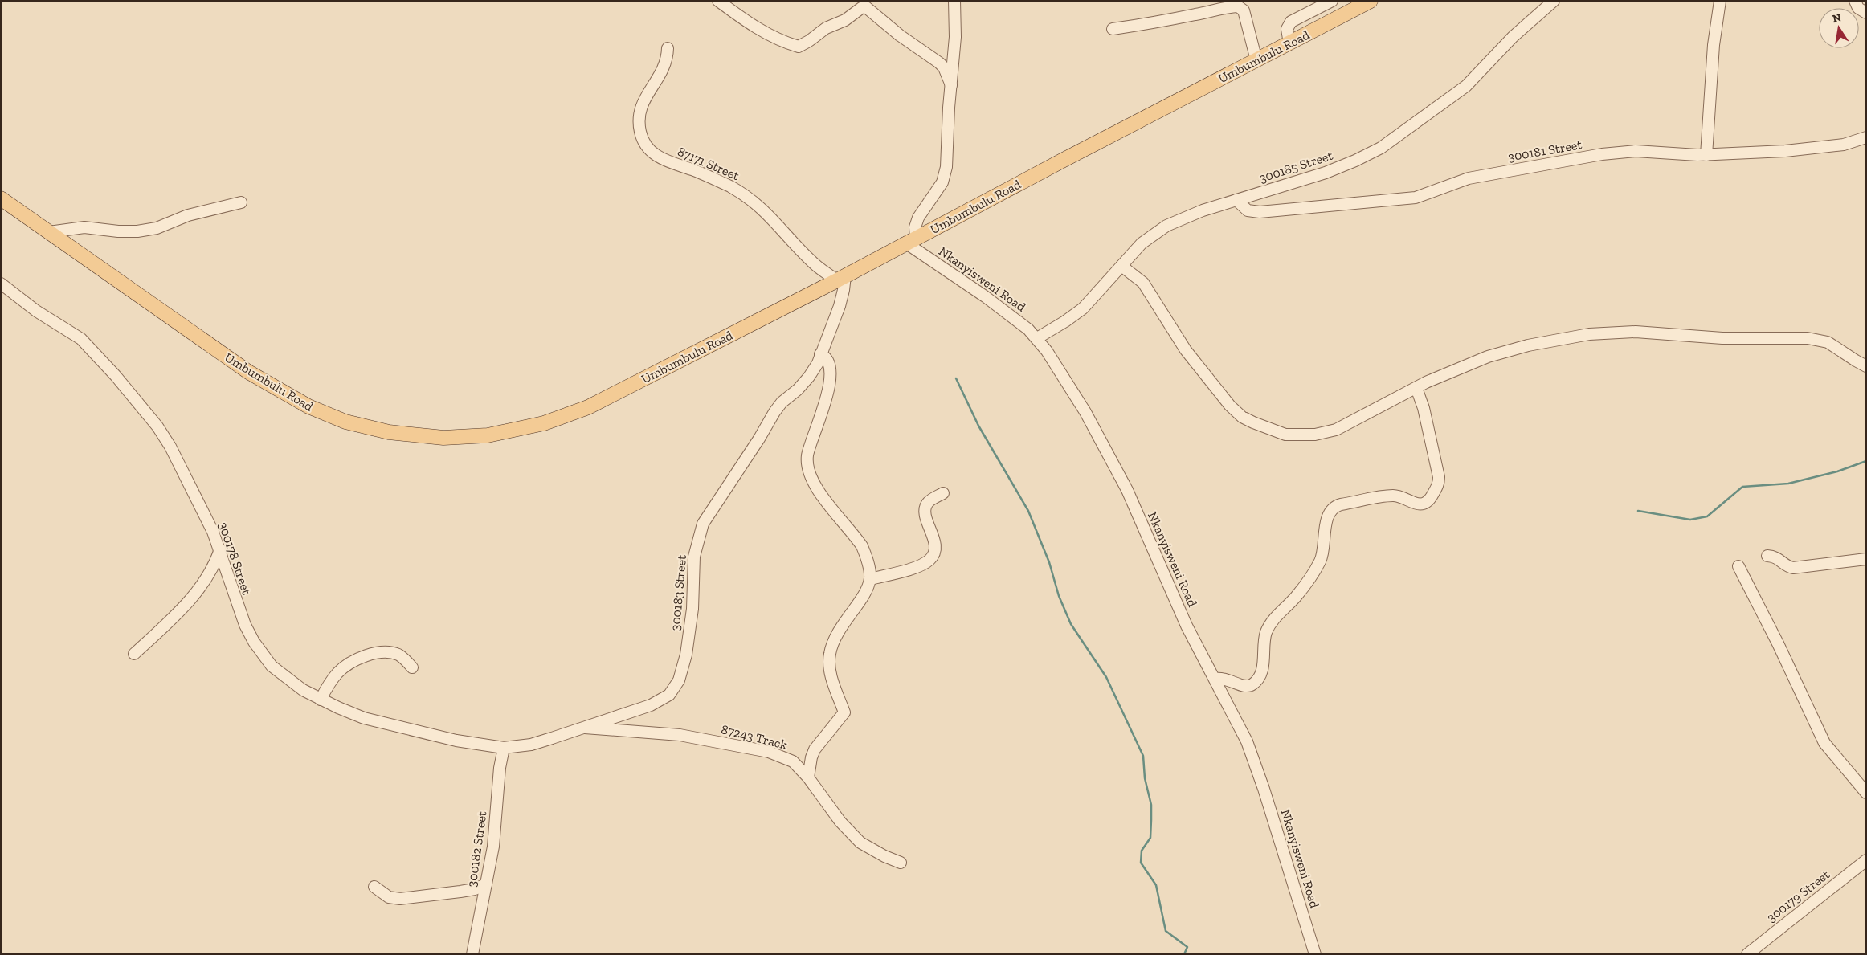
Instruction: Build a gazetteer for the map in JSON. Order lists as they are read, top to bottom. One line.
{"streets":{"main road":["Umbumbulu Road"],"street":["300181 Street","87171 Street","300185 Street","Nkanyisweni Road","300178 Street","300183 Street","87243 Track","300182 Street","300179 Street"]},"crossings":[["Umbumbulu Road","87171 Street"],["Umbumbulu Road","Nkanyisweni Road"],["300181 Street","300185 Street"],["300185 Street","Nkanyisweni Road"],["300178 Street","300183 Street"],["300178 Street","300182 Street"],["300183 Street","87243 Track"],["300183 Street","300182 Street"]],"north":"top"}
